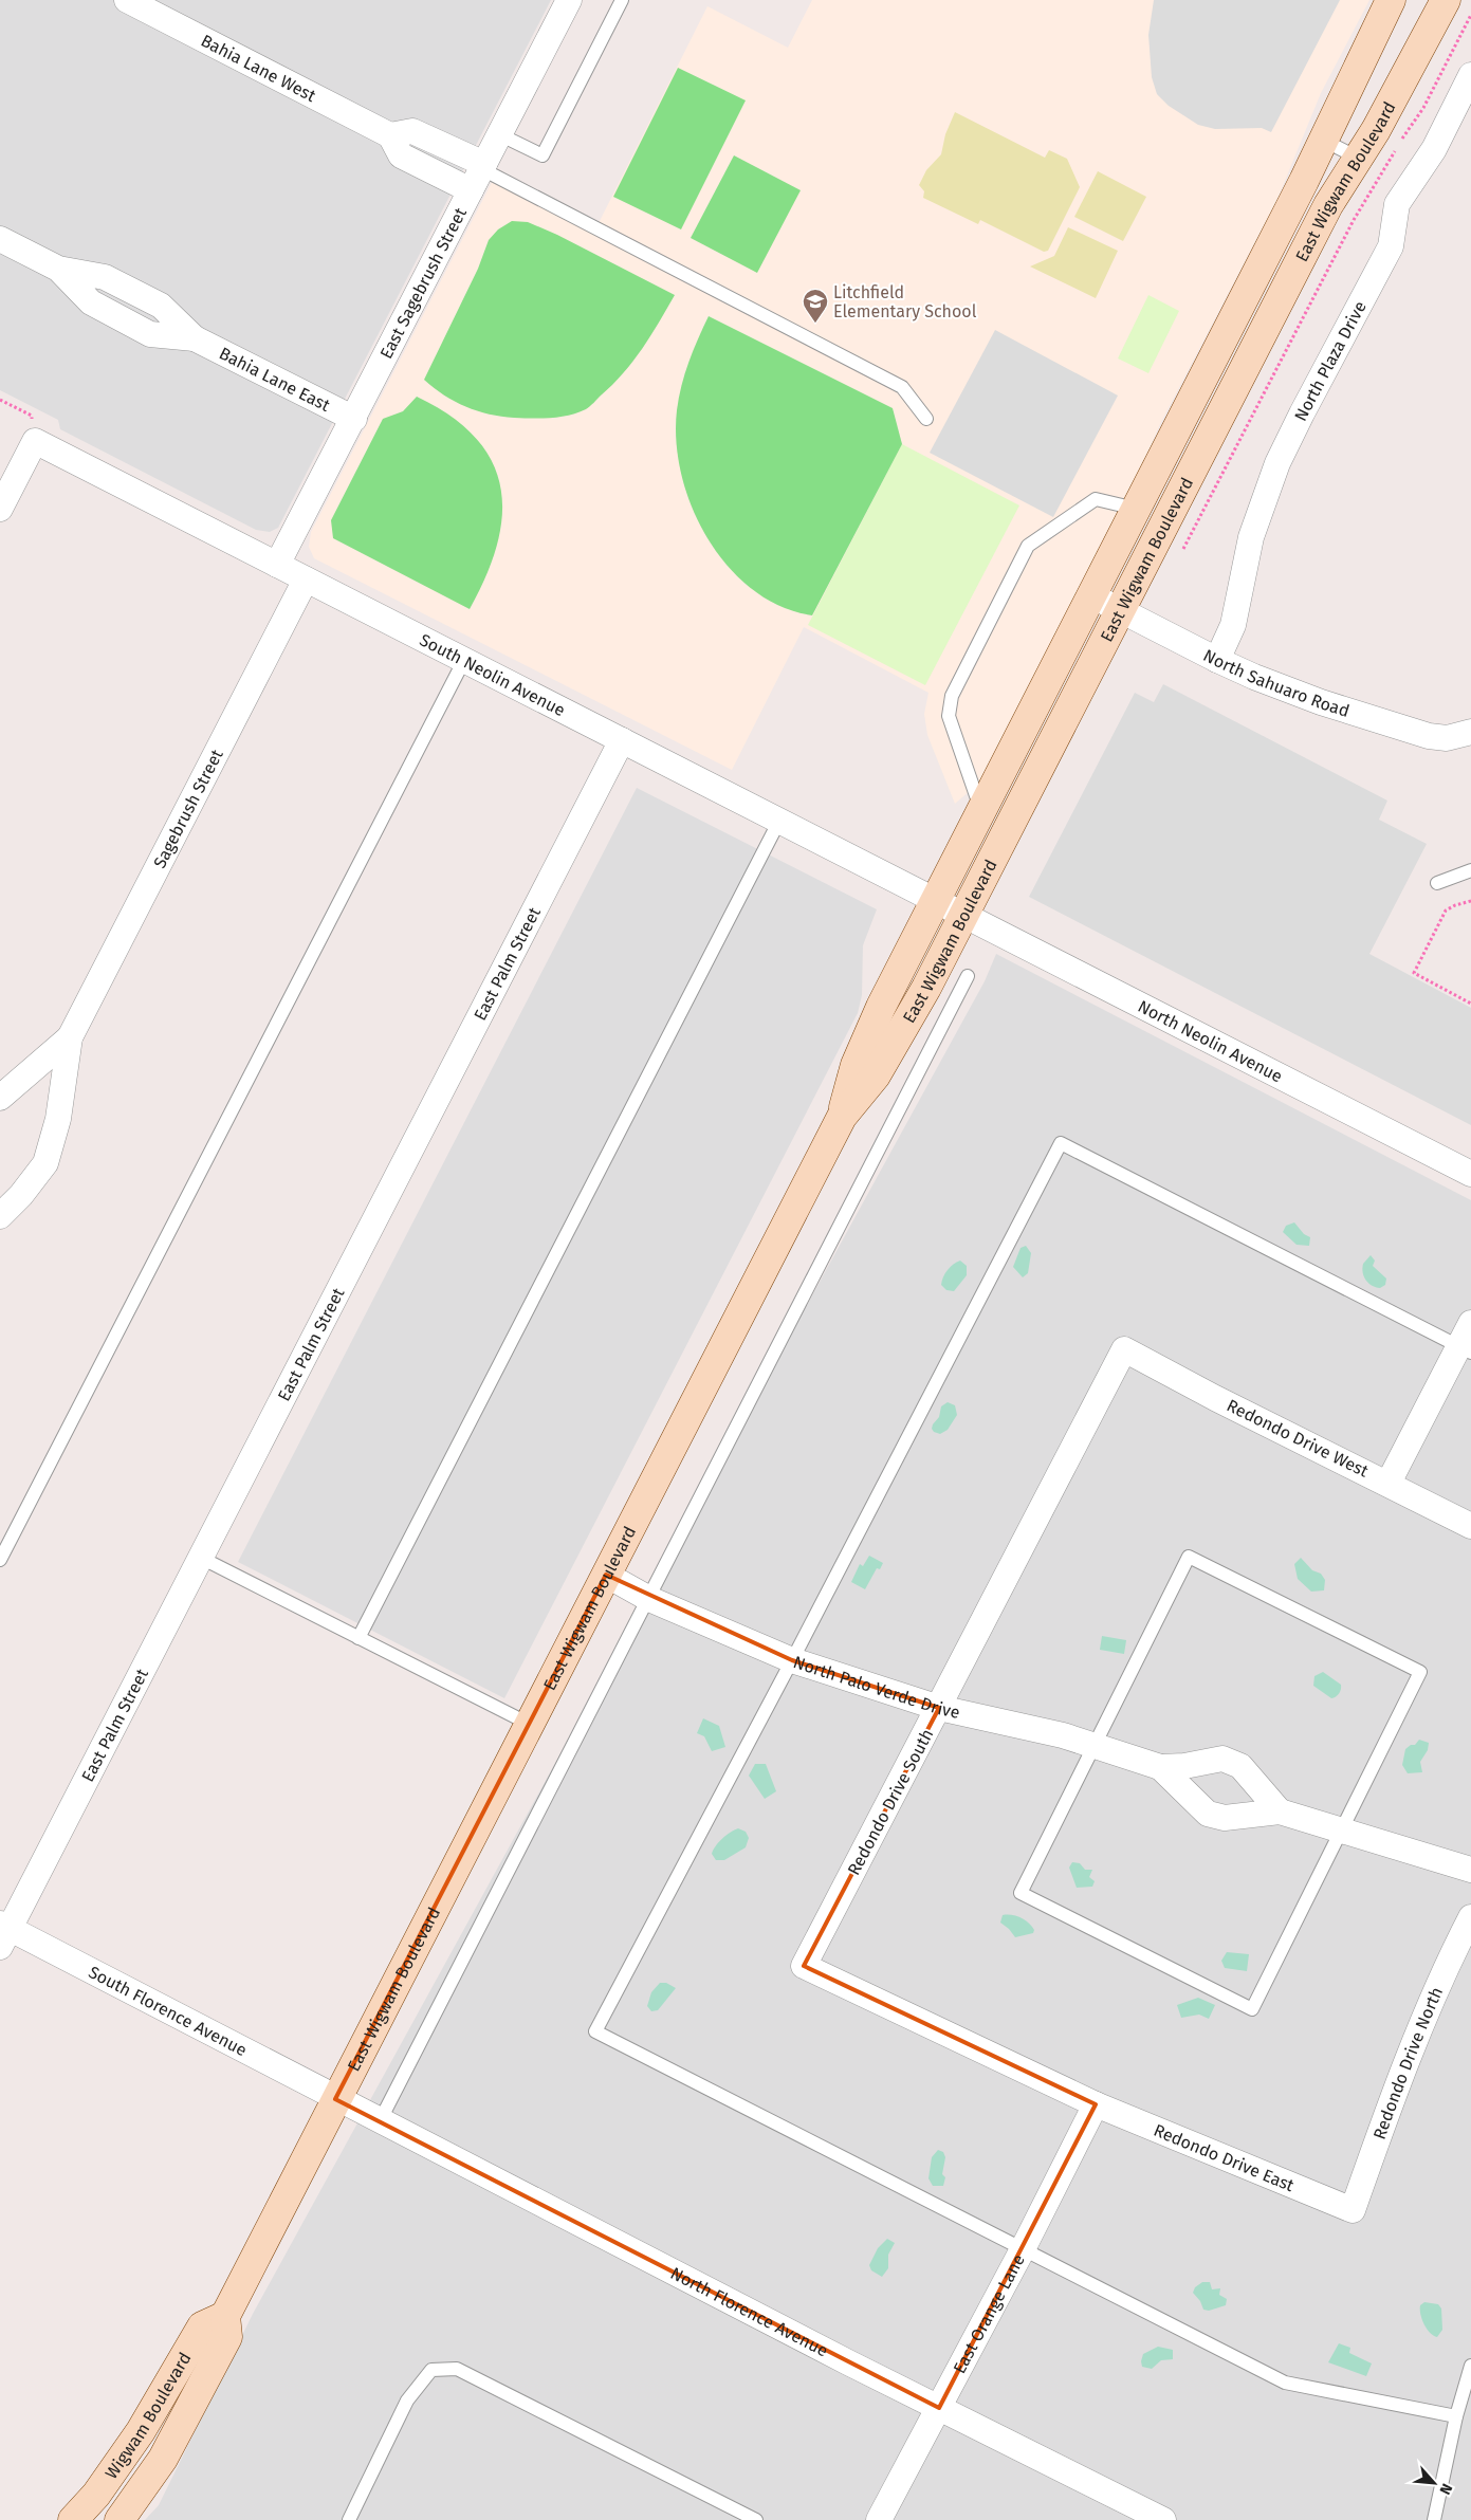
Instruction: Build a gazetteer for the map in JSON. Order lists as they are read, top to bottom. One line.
{"streets":{"street":["Bahia Lane West","East Wigwam Boulevard","East Sagebrush Street","North Plaza Drive","Bahia Lane East","South Neolin Avenue","North Sahuaro Road","Sagebrush Street","East Palm Street","North Neolin Avenue","Redondo Drive West","North Palo Verde Drive","Redondo Drive South","South Florence Avenue","Redondo Drive North","Redondo Drive East","North Florence Avenue","East Orange Lane","Wigwam Boulevard"]},"crossings":[["Bahia Lane West","East Sagebrush Street"],["East Wigwam Boulevard","South Neolin Avenue"],["East Wigwam Boulevard","North Sahuaro Road"],["East Wigwam Boulevard","North Neolin Avenue"],["East Wigwam Boulevard","North Palo Verde Drive"],["East Wigwam Boulevard","South Florence Avenue"],["East Wigwam Boulevard","North Florence Avenue"],["East Wigwam Boulevard","Wigwam Boulevard"],["East Sagebrush Street","Bahia Lane East"],["East Sagebrush Street","South Neolin Avenue"],["North Plaza Drive","North Sahuaro Road"],["South Neolin Avenue","Sagebrush Street"],["South Neolin Avenue","East Palm Street"],["South Neolin Avenue","North Neolin Avenue"],["East Palm Street","South Florence Avenue"],["Redondo Drive West","Redondo Drive South"],["North Palo Verde Drive","Redondo Drive South"],["Redondo Drive South","Redondo Drive East"],["Redondo Drive South","East Orange Lane"],["South Florence Avenue","North Florence Avenue"],["South Florence Avenue","Wigwam Boulevard"],["Redondo Drive North","Redondo Drive East"],["Redondo Drive East","East Orange Lane"],["North Florence Avenue","East Orange Lane"],["North Florence Avenue","Wigwam Boulevard"]],"places":{"school or university":["Litchfield Elementary School"]},"north":"bottom right"}
